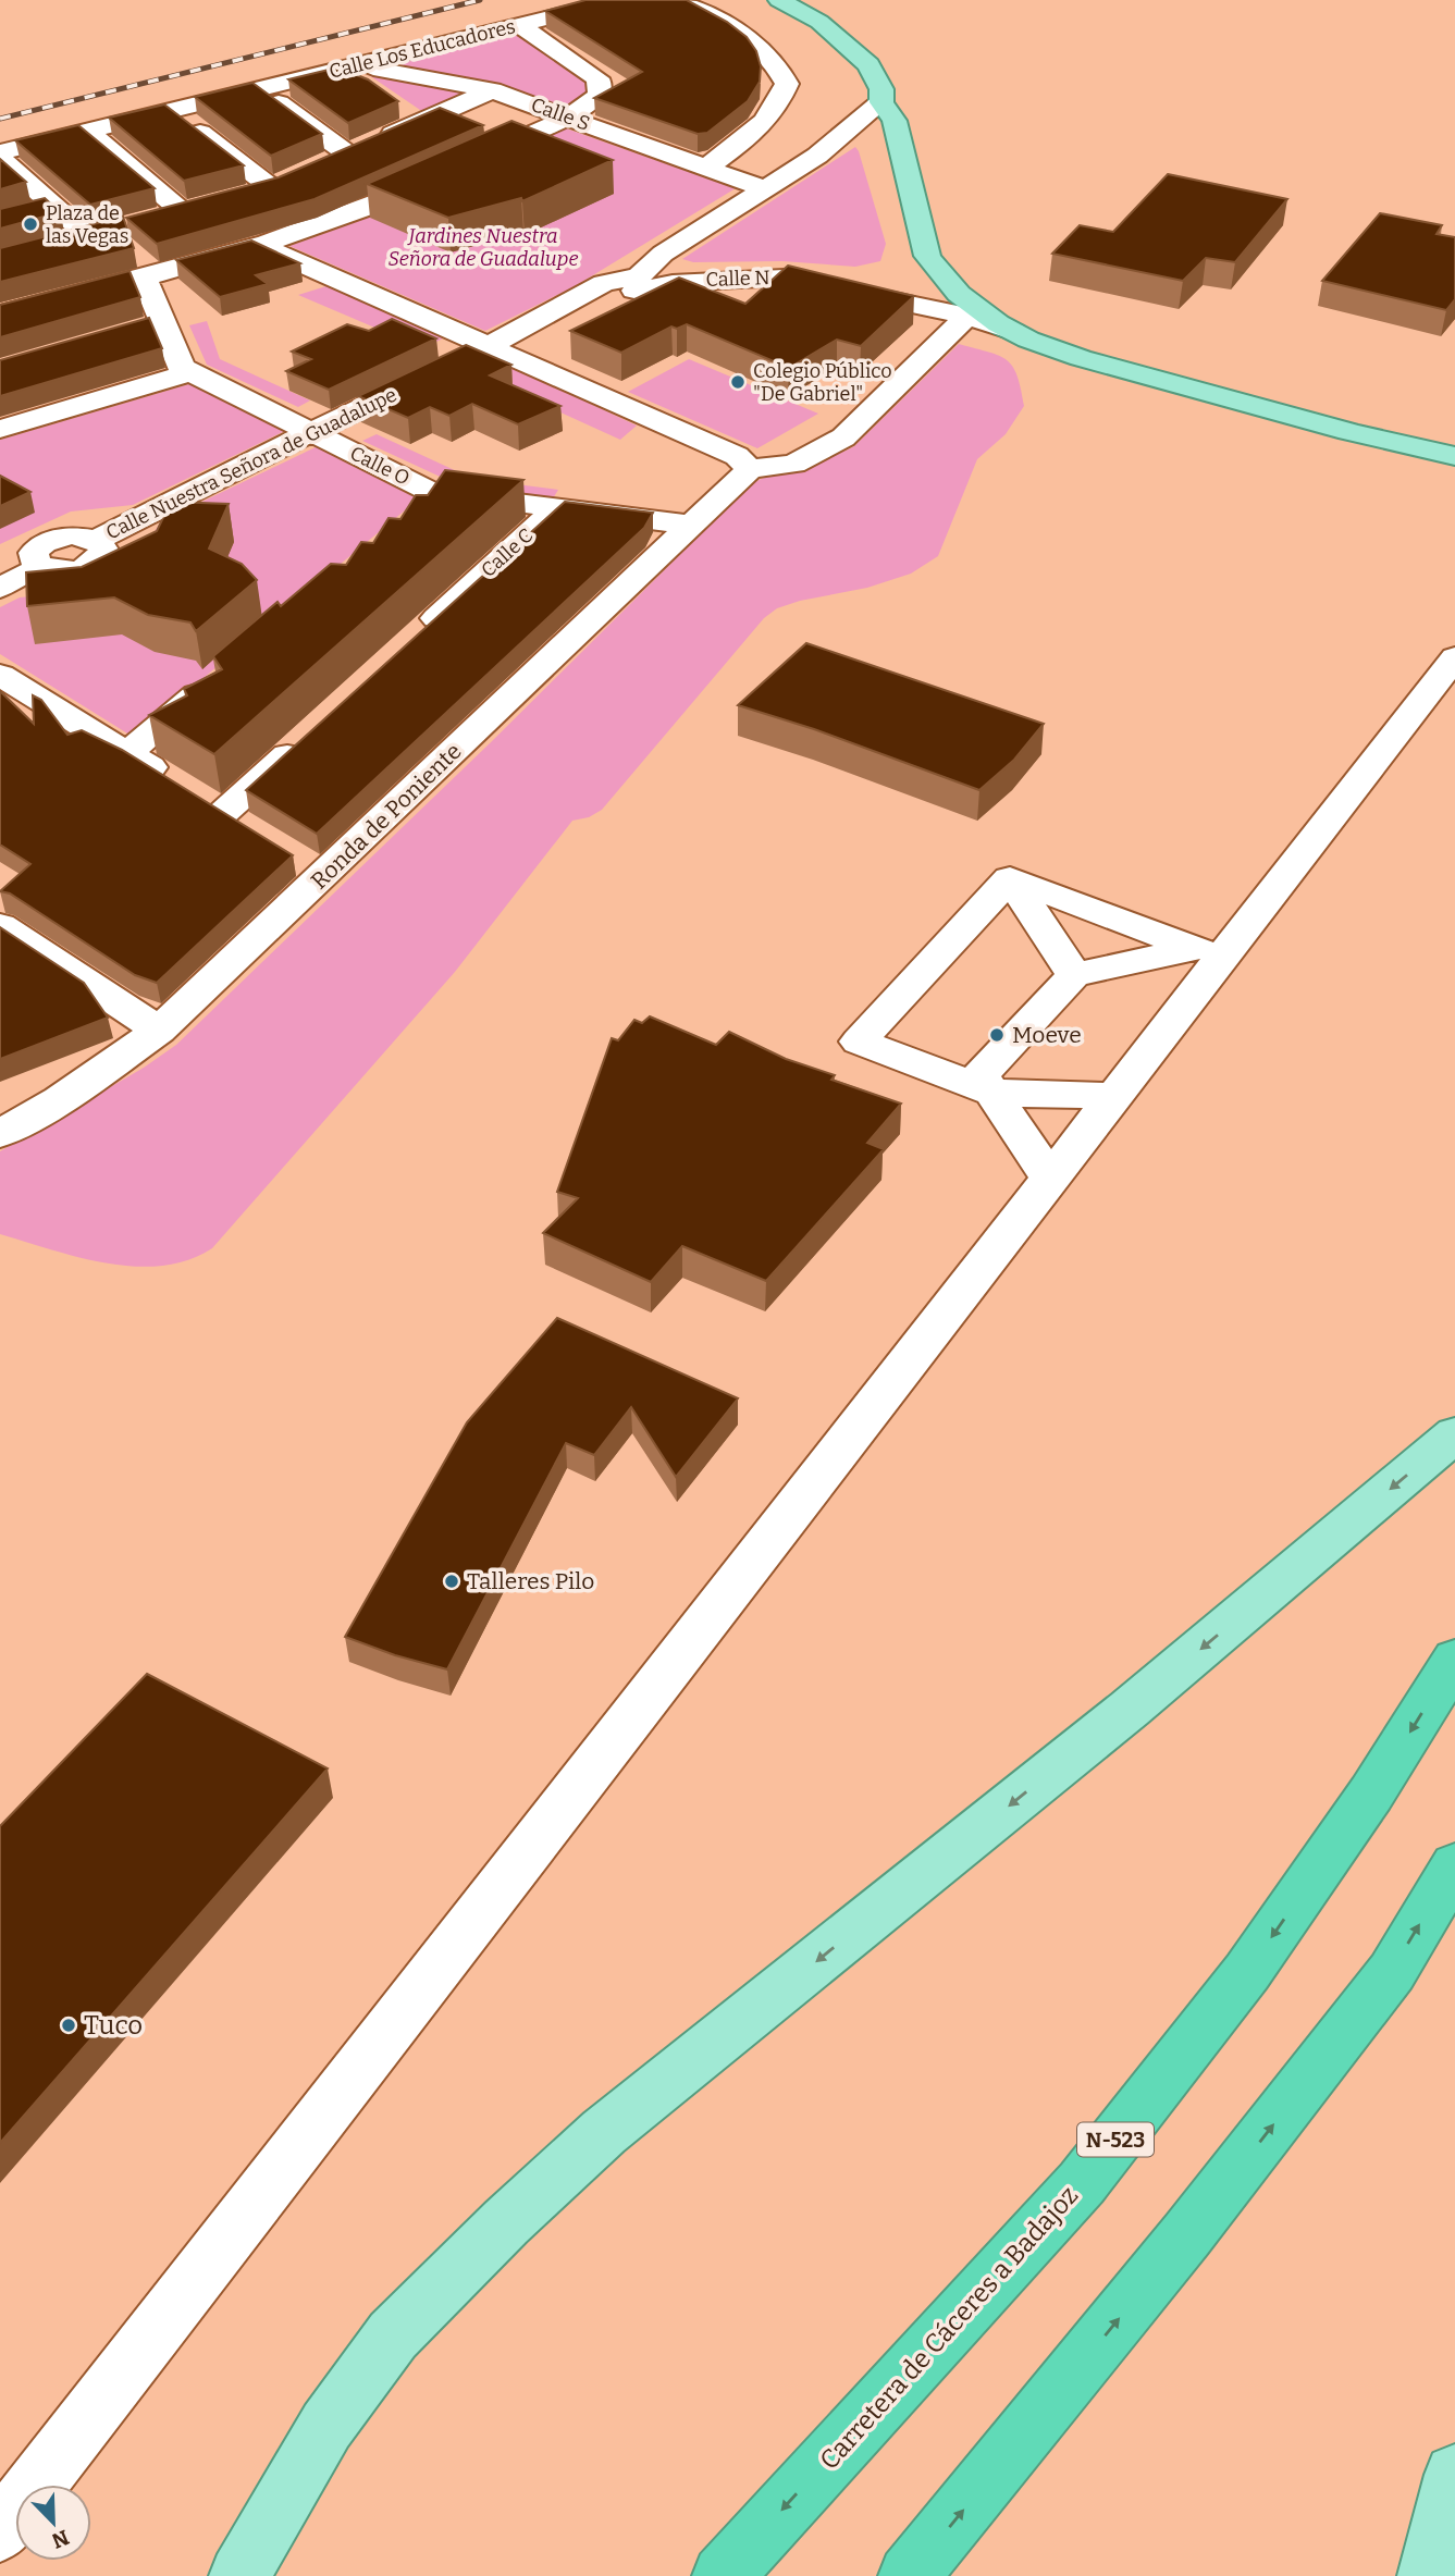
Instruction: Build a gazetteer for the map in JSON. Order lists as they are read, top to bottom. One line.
{"streets":{"highway":["N-523","Carretera de Cáceres a Badajoz"],"street":["Calle Los Educadores","Calle S","Calle N","Calle Nuestra Señora de Guadalupe","Calle O","Calle C","Ronda de Poniente"]},"crossings":[["Calle Los Educadores","Calle S"],["Calle S","Calle Nuestra Señora de Guadalupe"],["Calle N","Calle Nuestra Señora de Guadalupe"],["Calle Nuestra Señora de Guadalupe","Calle O"],["Calle O","Calle C"],["Calle O","Ronda de Poniente"]],"parks":["Jardines Nuestra Señora de Guadalupe"],"places":["Plaza de las Vegas","Colegio Público \"De Gabriel\"","Moeve","Talleres Pilo","Tuco"],"north":"bottom right"}
